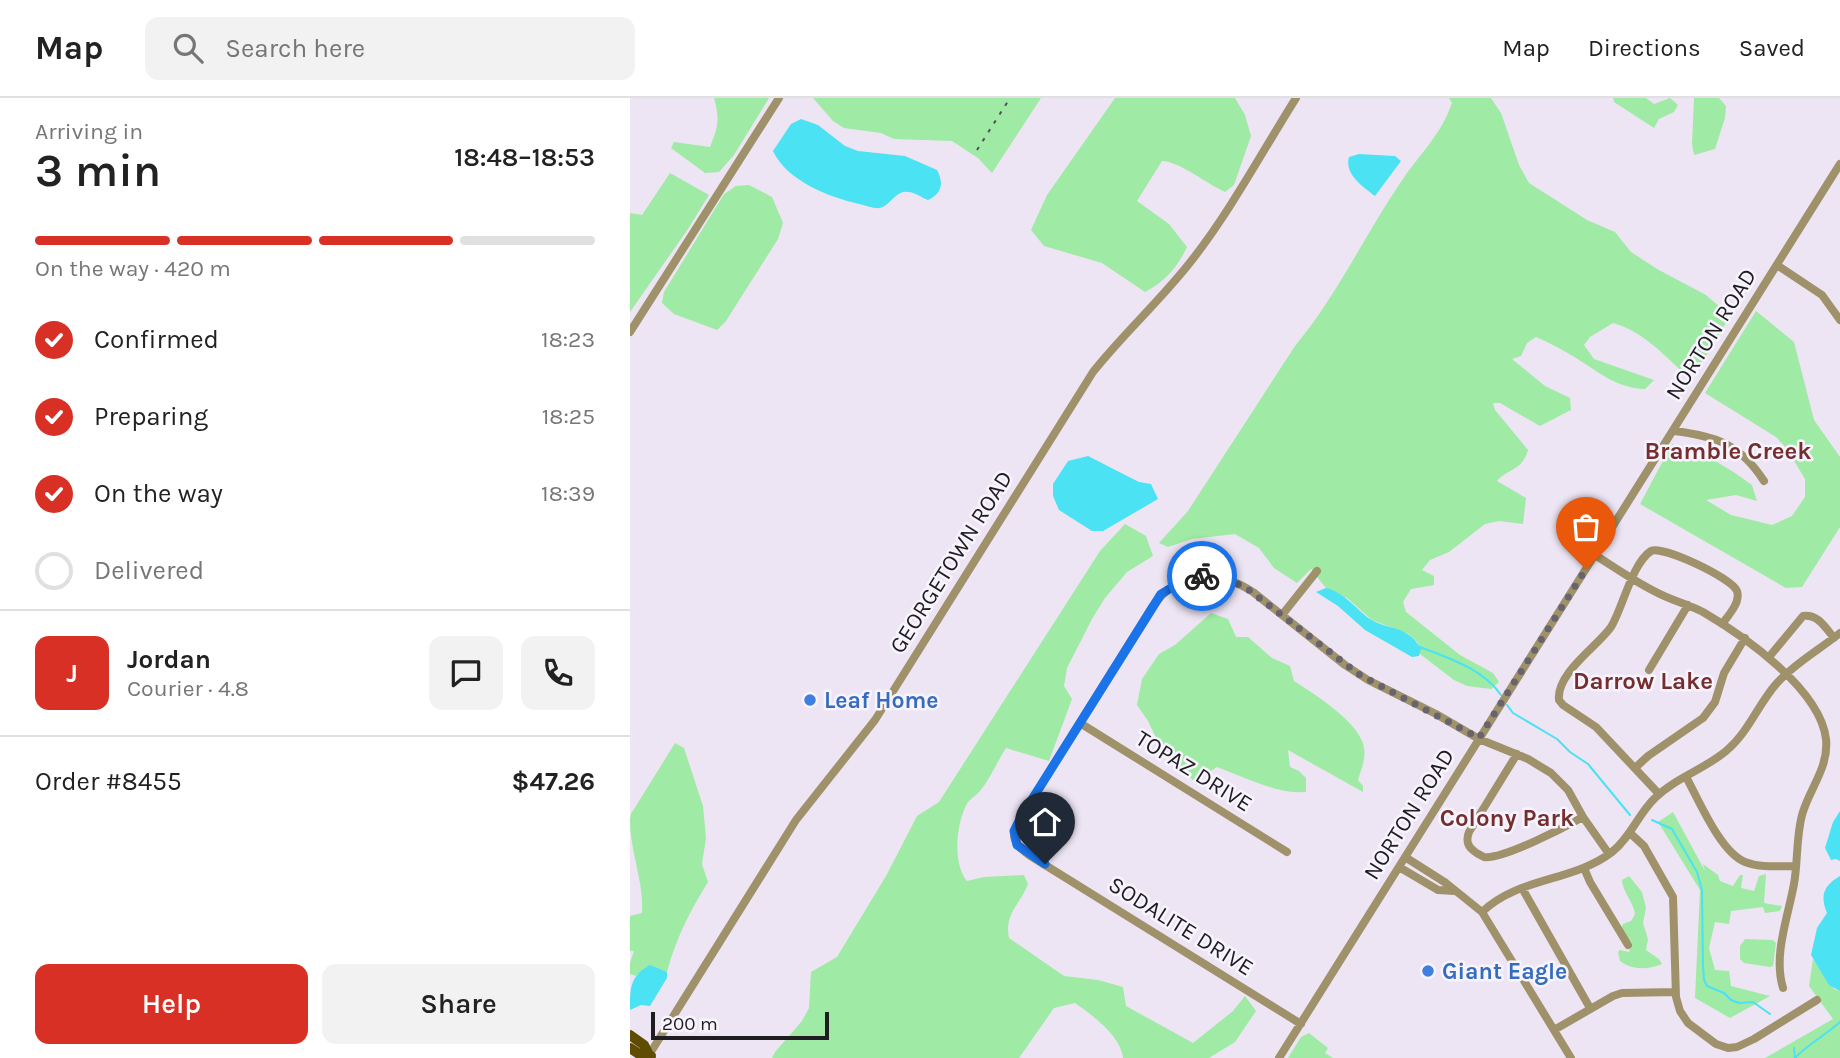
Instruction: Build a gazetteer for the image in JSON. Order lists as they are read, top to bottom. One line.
{"streets":{"street":["NORTON ROAD","GEORGETOWN ROAD","TOPAZ DRIVE","SODALITE DRIVE"]},"crossings":[["NORTON ROAD","SODALITE DRIVE"],["TOPAZ DRIVE","SODALITE DRIVE"]],"districts":["Bramble Creek","Darrow Lake","Colony Park"],"places":["Leaf Home","Giant Eagle"],"scale_bar":"200 m","page":{"header":"Map","search":"Search here","nav":["Map","Directions","Saved"],"heading":["3 min","Arriving in","18:48–18:53"],"panel":["Jordan","Courier · 4.8","Order #8455","$47.26"],"bar":"On the way · 420 m","list":[["Confirmed","18:23"],["Preparing","18:25"],["On the way","18:39"],"Delivered"],"round":"J","buttons":["Help","Share"],"scale":"200 m"}}
